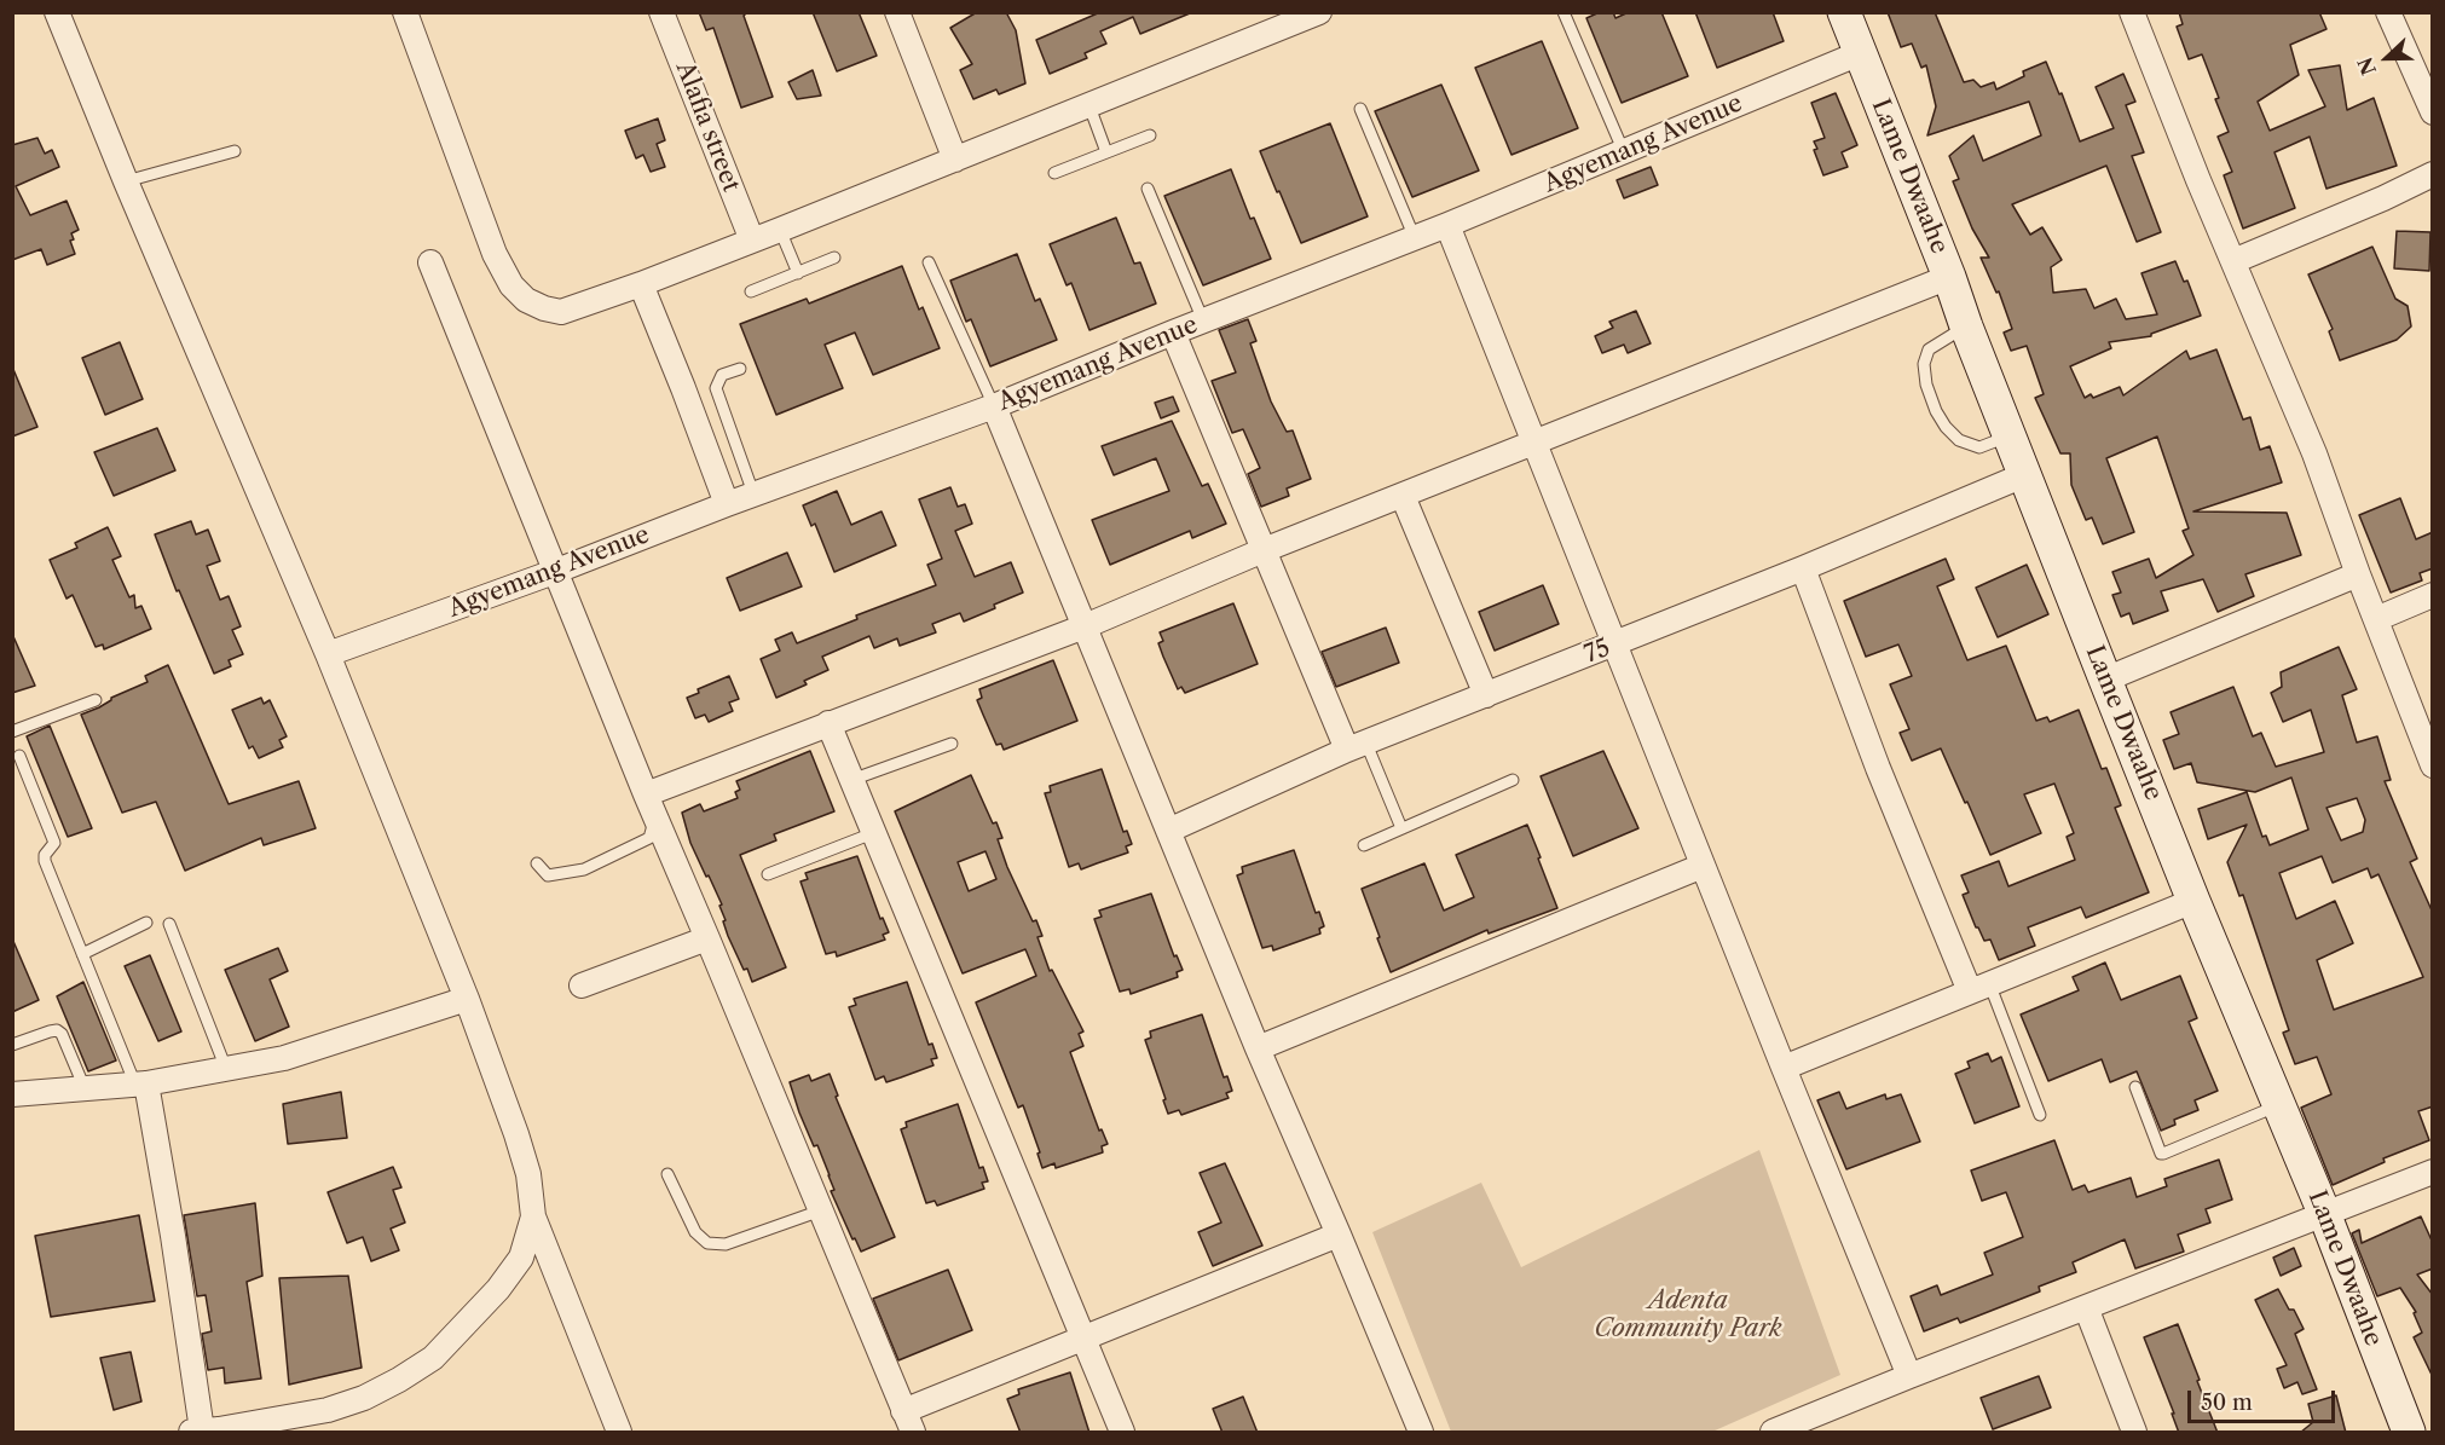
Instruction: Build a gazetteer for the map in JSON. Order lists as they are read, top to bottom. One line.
{"streets":{"street":["Alafia street","Agyemang Avenue","Lame Dwaahe","75"]},"crossings":[["Agyemang Avenue","Lame Dwaahe"],["Lame Dwaahe","75"]],"parks":["Adenta Community Park"],"scale_bar":"50 m","north":"left"}
